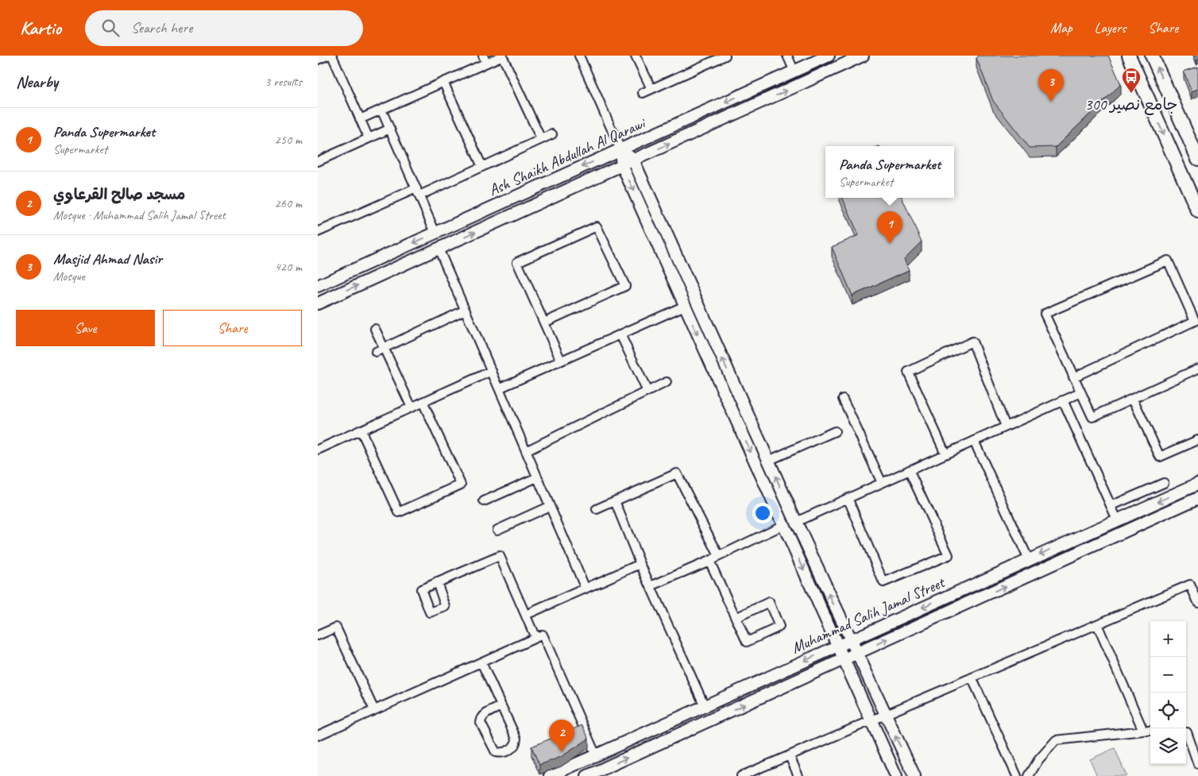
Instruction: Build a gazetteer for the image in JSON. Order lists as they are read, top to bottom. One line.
{"streets":{"street":["Ash Shaikh Abdullah Al Qarawi","Muhammad Salih Jamal Street"]},"places":{"bus stop":["جامع نصير 300"]},"page":{"header":"Kartio","search":"Search here","nav":["Map","Layers","Share"],"heading":["Nearby","3 results"],"pins":["3","1","2"],"list":[{"mark":"1","name":"Panda Supermarket","note":"Supermarket","value":"250 m"},{"mark":"2","name":"مسجد صالح القرعاوي","note":"Mosque · Muhammad Salih Jamal Street","value":"260 m"},{"mark":"3","name":"Masjid Ahmad Nasir","note":"Mosque","value":"420 m"}],"popup":["Panda Supermarket","Supermarket"],"buttons":["Save","Share"],"map_buttons":["+","−"]}}
